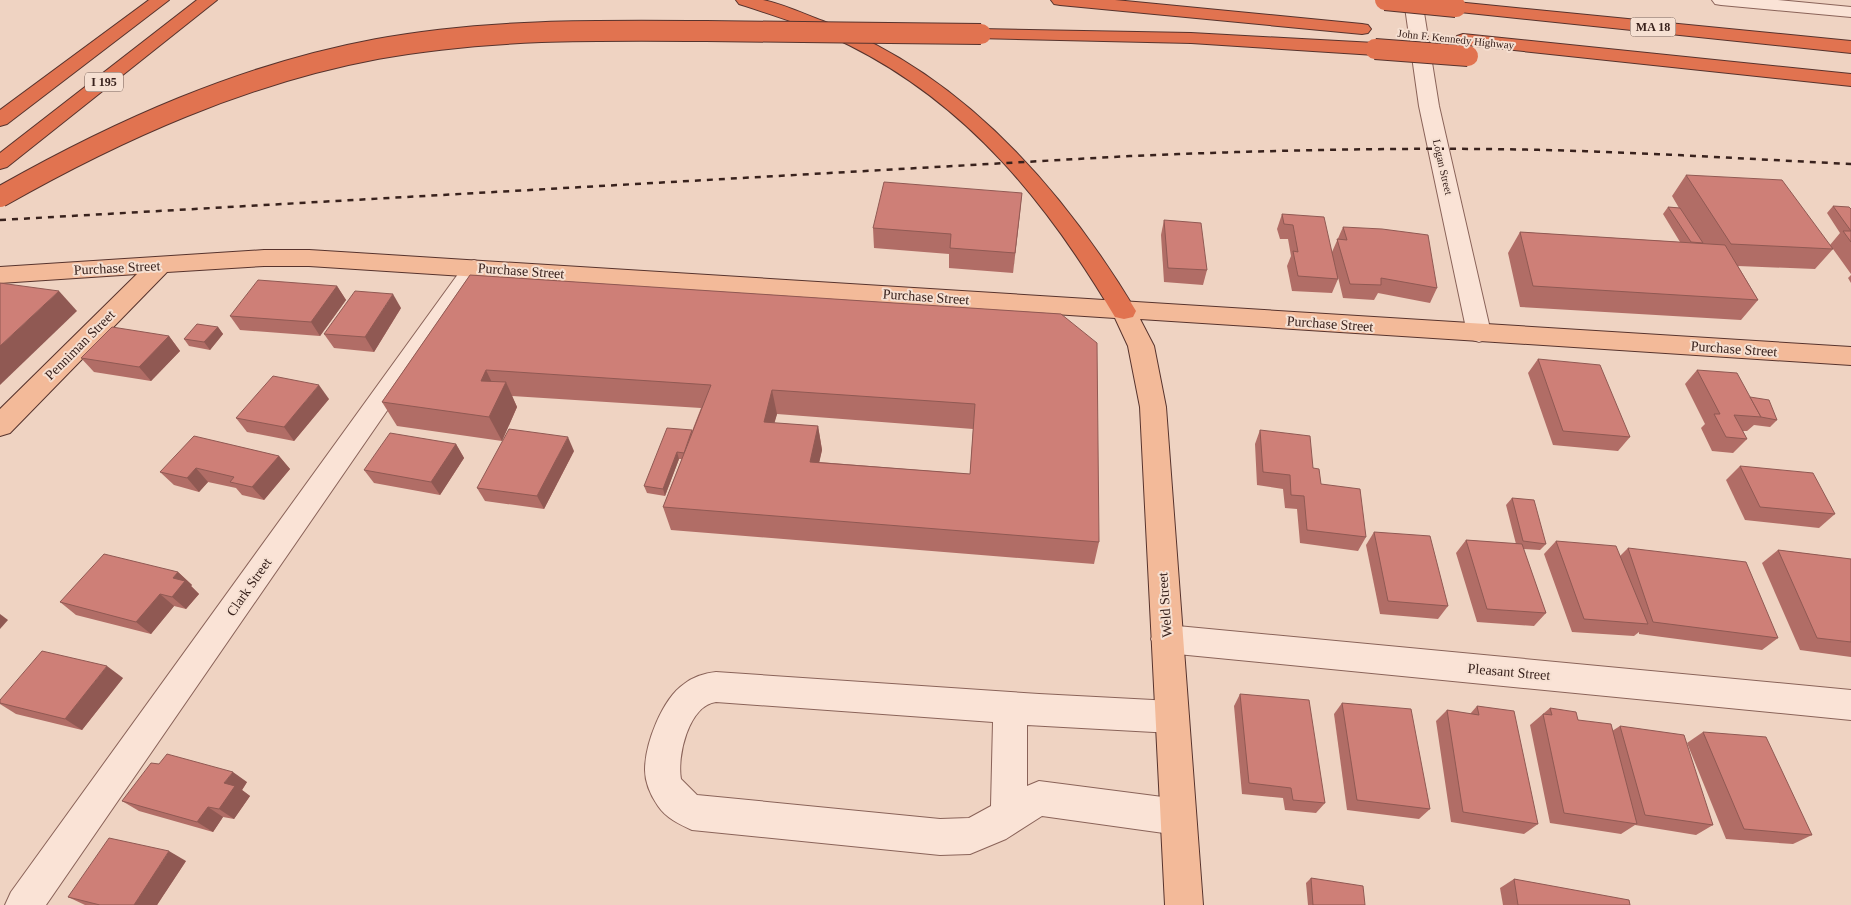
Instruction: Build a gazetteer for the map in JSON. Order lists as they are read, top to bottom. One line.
{"streets":{"highway":["MA 18","John F. Kennedy Highway","I 195"],"main road":["Purchase Street","Penniman Street","Weld Street"],"street":["Logan Street","Clark Street","Pleasant Street"]},"crossings":[["Logan Street","Purchase Street"],["Purchase Street","Penniman Street"],["Purchase Street","Clark Street"],["Purchase Street","Weld Street"],["Weld Street","Pleasant Street"]]}
